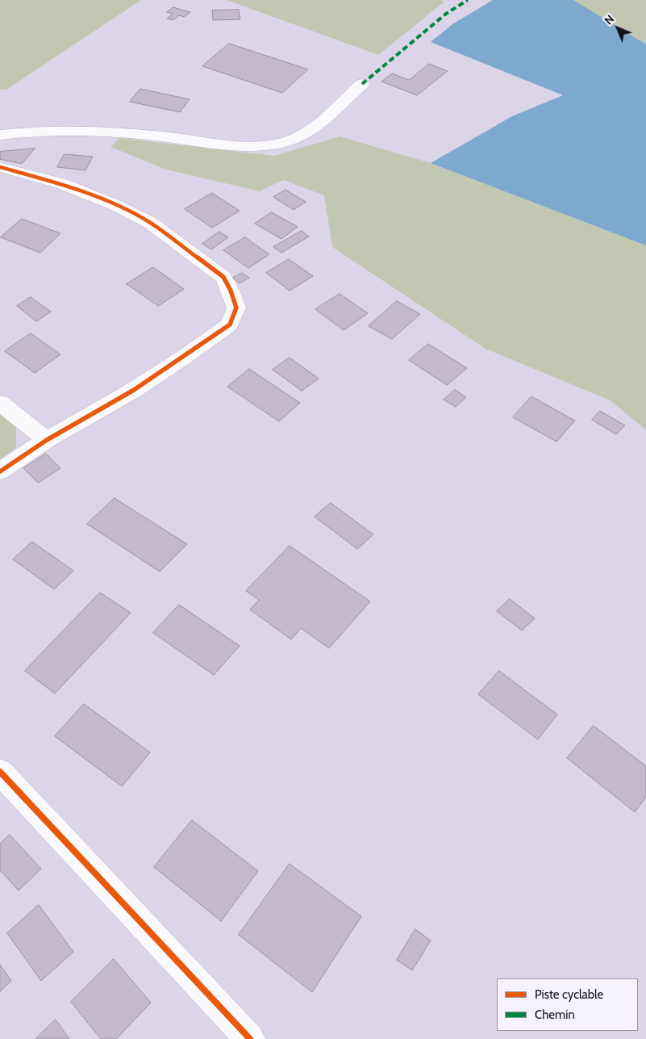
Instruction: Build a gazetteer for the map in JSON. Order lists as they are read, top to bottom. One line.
{"legend":["Piste cyclable","Chemin"],"north":"top left"}
